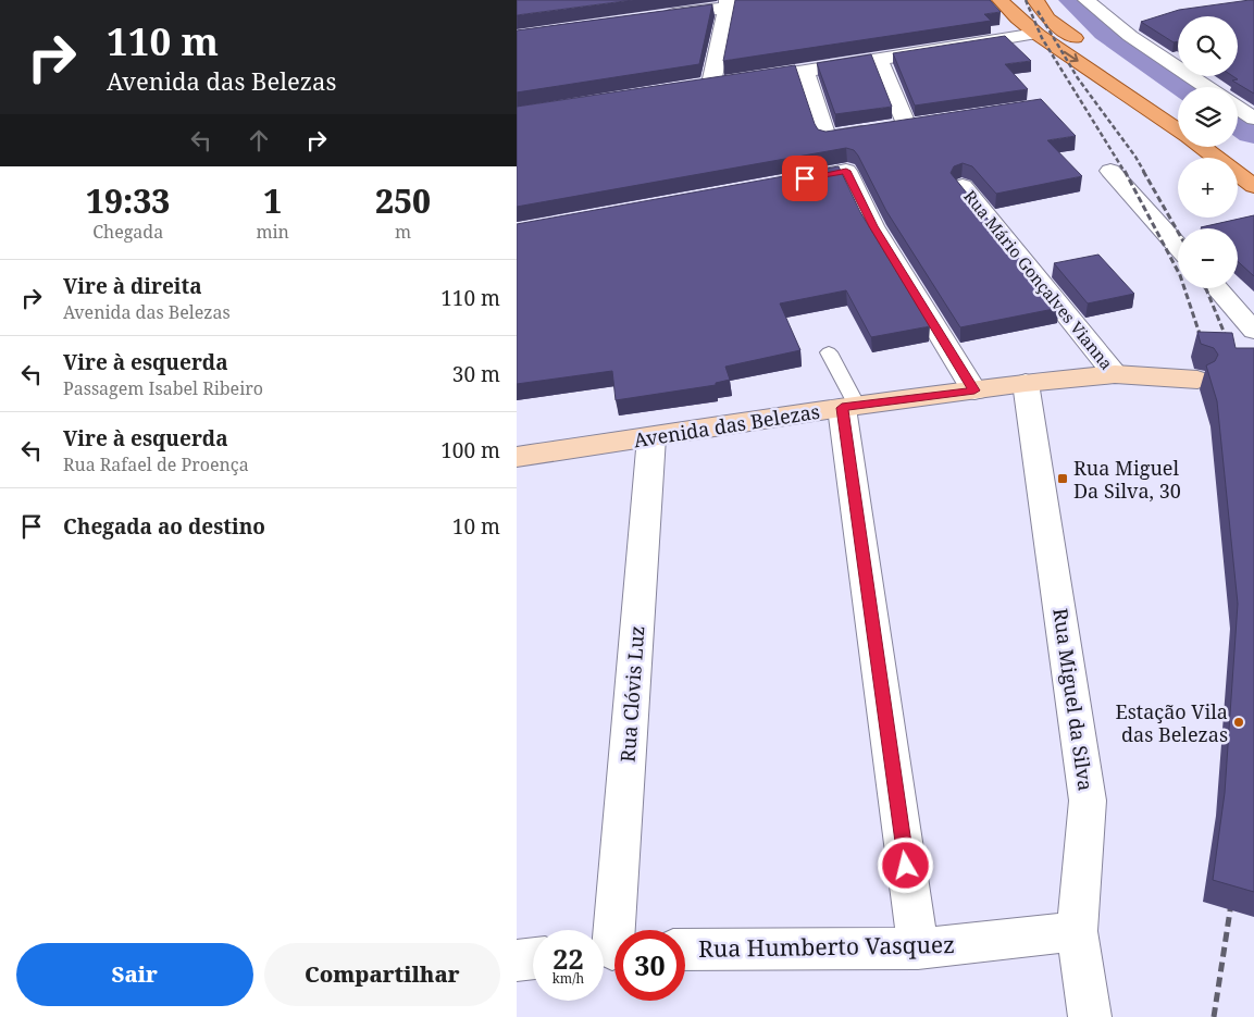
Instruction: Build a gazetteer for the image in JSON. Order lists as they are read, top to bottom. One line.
{"streets":{"street":["Rua Mário Gonçalves Vianna","Avenida das Belezas","Rua Clóvis Luz","Rua Miguel da Silva","Rua Humberto Vasquez"]},"crossings":[["Rua Mário Gonçalves Vianna","Avenida das Belezas"],["Avenida das Belezas","Rua Clóvis Luz"],["Avenida das Belezas","Rua Miguel da Silva"],["Rua Miguel da Silva","Rua Humberto Vasquez"]],"places":{"transit":["Rua Miguel Da Silva, 30"],"other":["Estação Vila das Belezas"]},"page":{"turn":["110 m","Avenida das Belezas"],"map_buttons":["+","−"],"eta":["19:33","Chegada","1","min","250","m"],"list":[{"name":"Vire à direita","note":"Avenida das Belezas","value":"110 m"},{"name":"Vire à esquerda","note":"Passagem Isabel Ribeiro","value":"30 m"},{"name":"Vire à esquerda","note":"Rua Rafael de Proença","value":"100 m"},{"name":"Chegada ao destino","value":"10 m"}],"speed":"22 km/h","limit":"30","buttons":["Sair","Compartilhar"]}}
